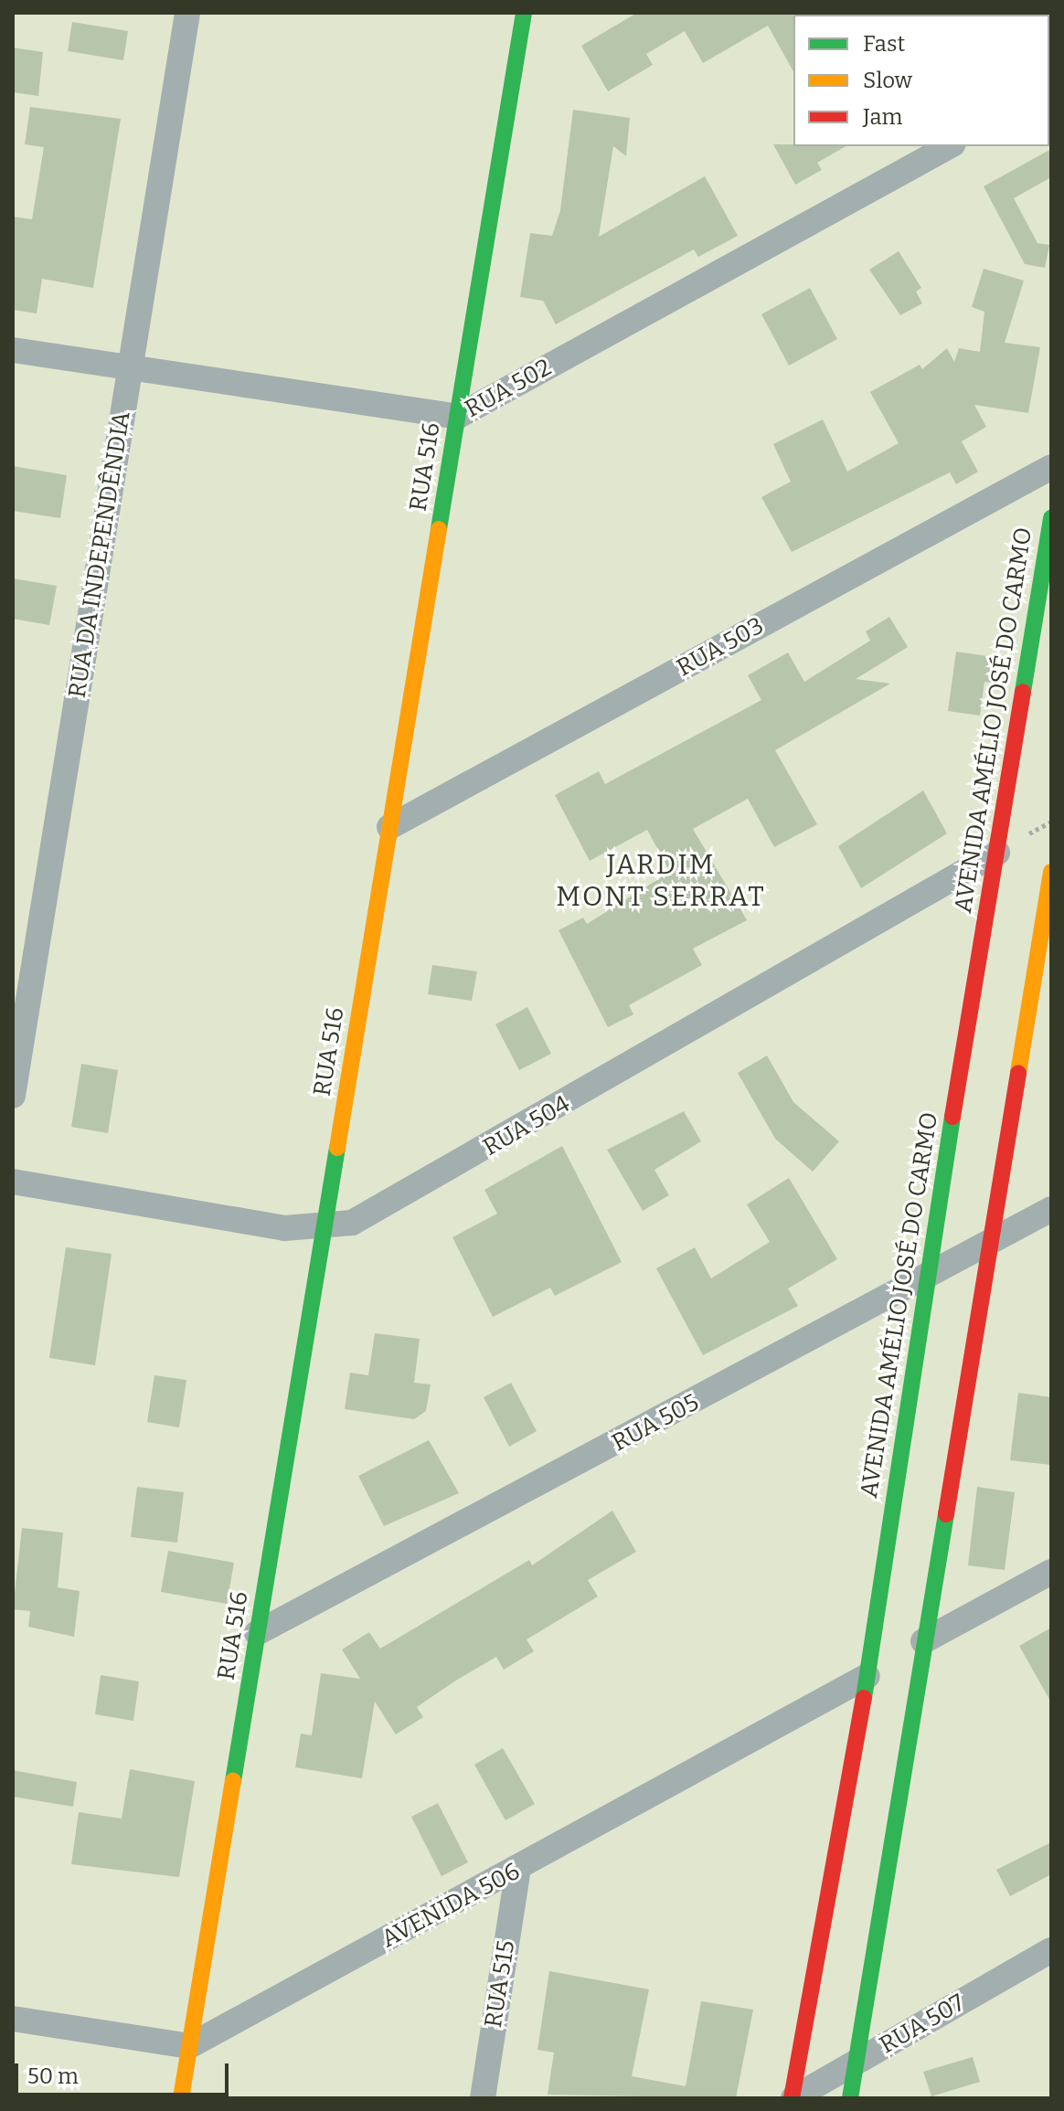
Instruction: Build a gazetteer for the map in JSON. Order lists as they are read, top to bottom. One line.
{"streets":{"street":["RUA 502","RUA 516","RUA DA INDEPENDÊNDIA","RUA 503","AVENIDA AMÉLIO JOSÉ DO CARMO","RUA 504","RUA 505","AVENIDA 506","RUA 515","RUA 507"]},"crossings":[["RUA 502","RUA 516"],["RUA 502","RUA DA INDEPENDÊNDIA"],["RUA 516","RUA 503"],["RUA 516","RUA 504"],["RUA 516","RUA 505"],["RUA 516","AVENIDA 506"],["AVENIDA AMÉLIO JOSÉ DO CARMO","RUA 504"],["AVENIDA AMÉLIO JOSÉ DO CARMO","RUA 505"],["AVENIDA AMÉLIO JOSÉ DO CARMO","AVENIDA 506"],["AVENIDA AMÉLIO JOSÉ DO CARMO","RUA 507"],["AVENIDA 506","RUA 515"]],"districts":["JARDIM MONT SERRAT"],"legend":["Fast","Slow","Jam"],"scale_bar":"50 m"}
